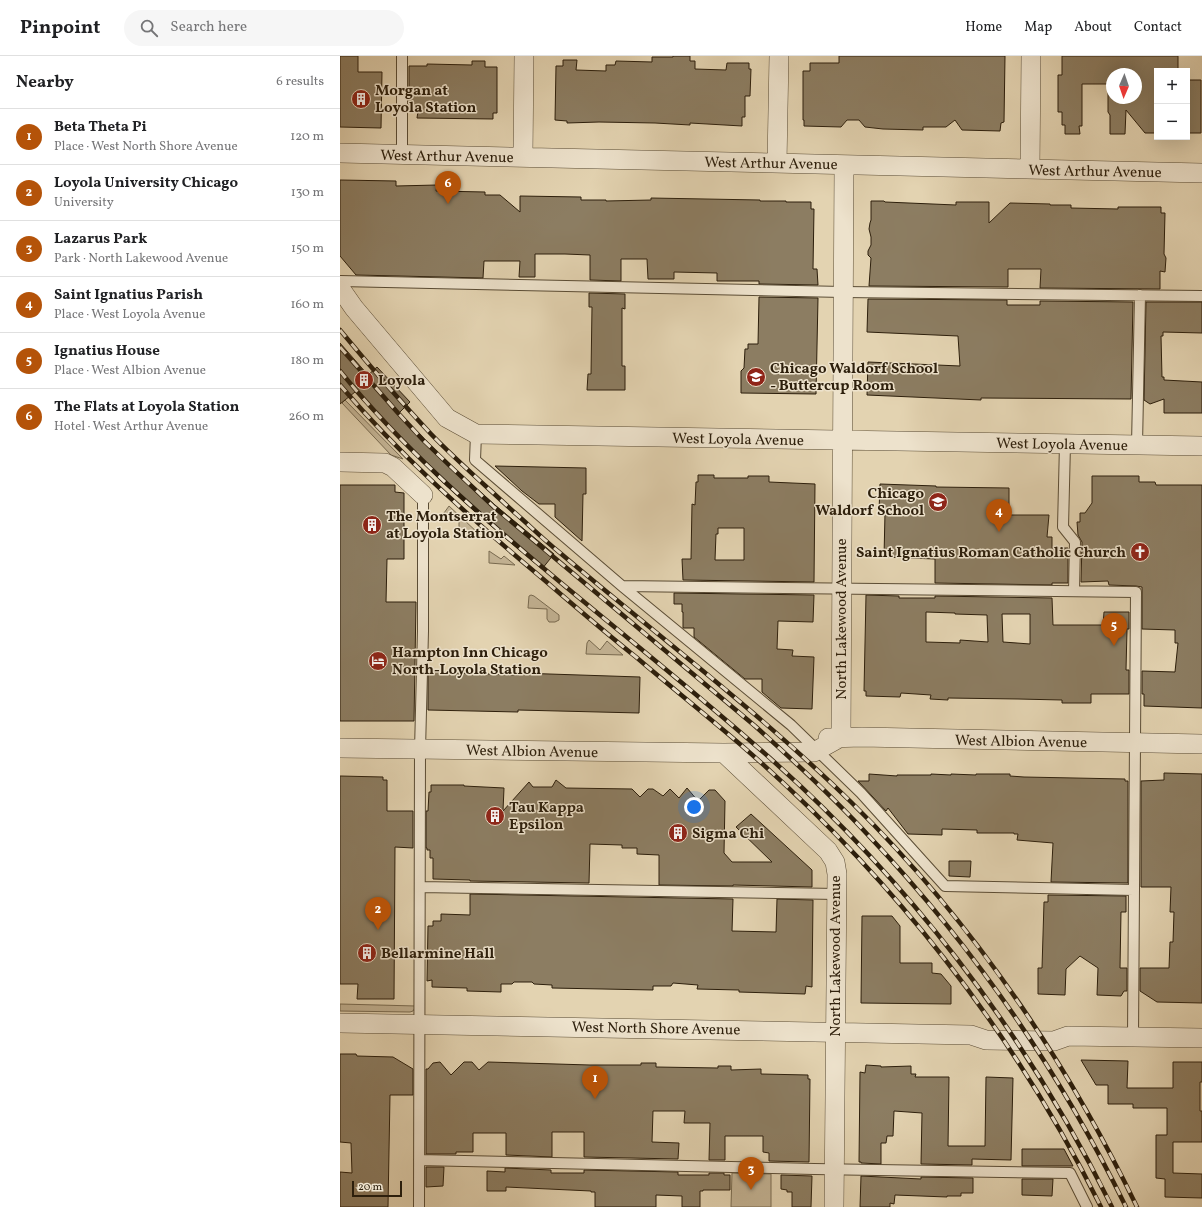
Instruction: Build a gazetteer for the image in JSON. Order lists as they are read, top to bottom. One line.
{"streets":{"street":["West Arthur Avenue","West Loyola Avenue","North Lakewood Avenue","West Albion Avenue","West North Shore Avenue"]},"crossings":[["West Arthur Avenue","North Lakewood Avenue"],["West Loyola Avenue","North Lakewood Avenue"],["North Lakewood Avenue","West Albion Avenue"],["North Lakewood Avenue","West North Shore Avenue"]],"places":{"building":["Morgan at Loyola Station","Loyola","The Montserrat at Loyola Station","Tau Kappa Epsilon","Sigma Chi","Bellarmine Hall"],"school or university":["Chicago Waldorf School - Buttercup Room","Chicago Waldorf School"],"church":["Saint Ignatius Roman Catholic Church"],"hotel":["Hampton Inn Chicago North-Loyola Station"]},"scale_bar":"20 m","north":"bottom","page":{"header":"Pinpoint","search":"Search here","nav":["Home","Map","About","Contact"],"heading":["Nearby","6 results"],"map_buttons":["+","−"],"list":[{"mark":"1","name":"Beta Theta Pi","note":"Place · West North Shore Avenue","value":"120 m"},{"mark":"2","name":"Loyola University Chicago","note":"University","value":"130 m"},{"mark":"3","name":"Lazarus Park","note":"Park · North Lakewood Avenue","value":"150 m"},{"mark":"4","name":"Saint Ignatius Parish","note":"Place · West Loyola Avenue","value":"160 m"},{"mark":"5","name":"Ignatius House","note":"Place · West Albion Avenue","value":"180 m"},{"mark":"6","name":"The Flats at Loyola Station","note":"Hotel · West Arthur Avenue","value":"260 m"}],"pins":["6","4","5","2","1","3"],"scale":"20 m"}}
